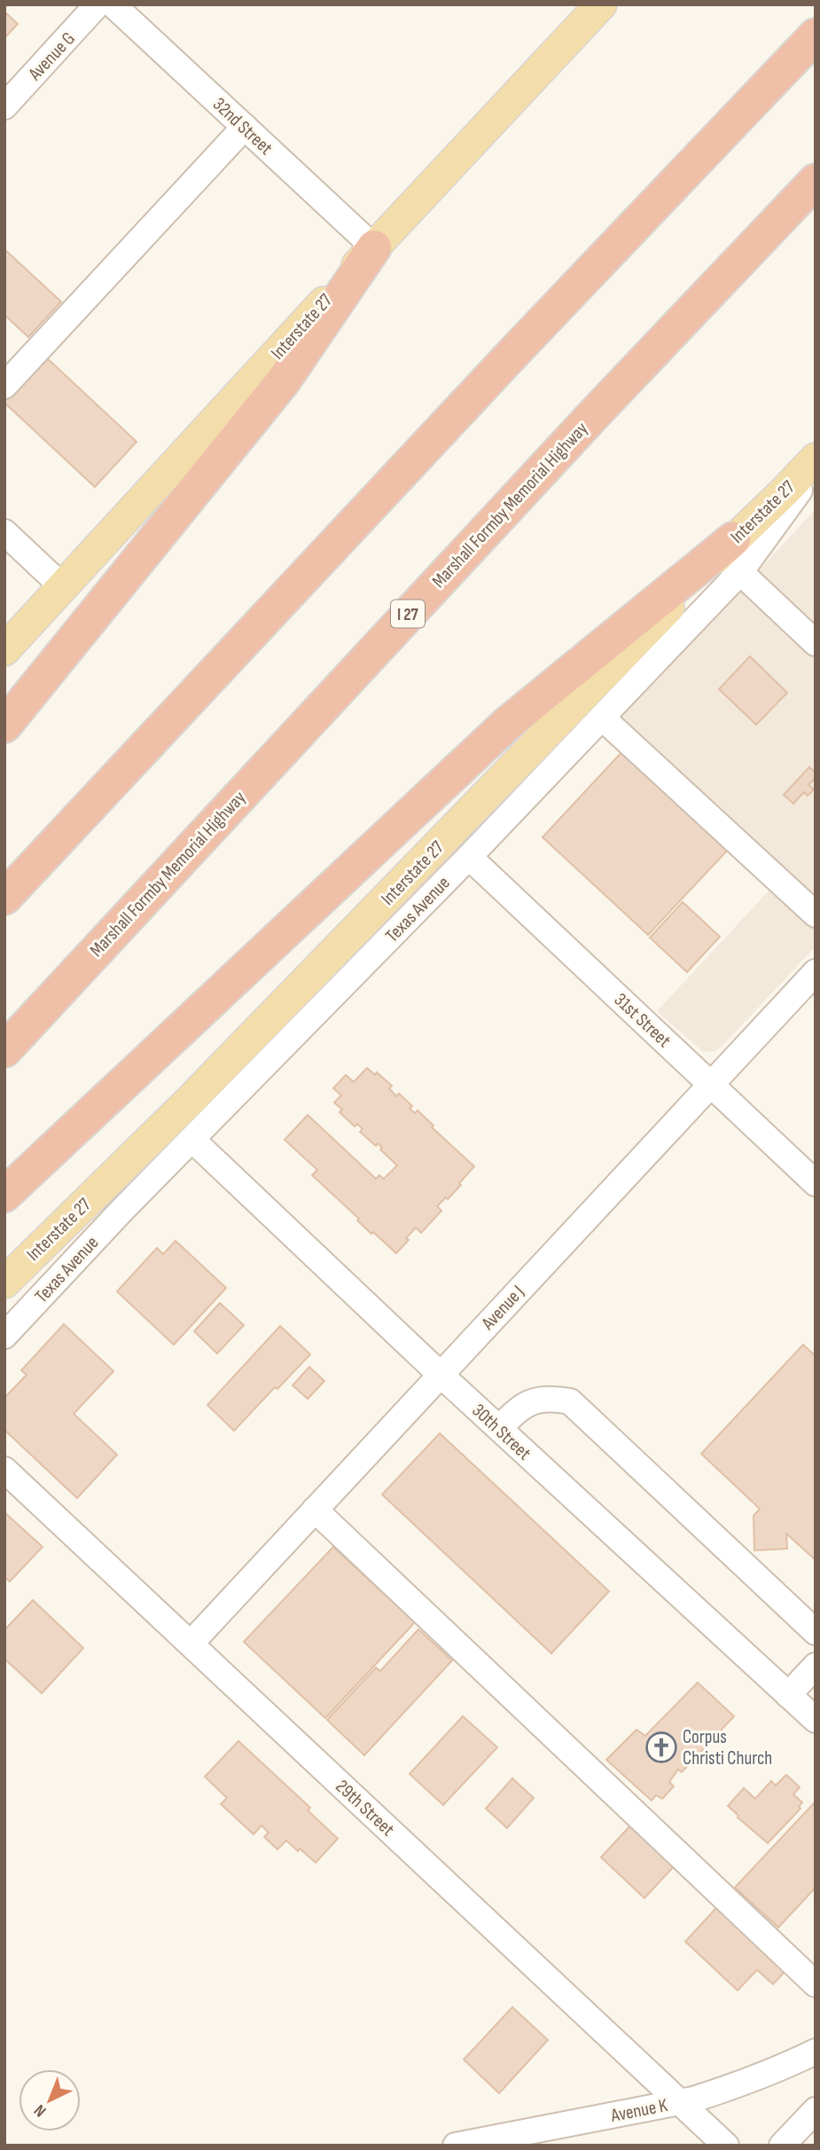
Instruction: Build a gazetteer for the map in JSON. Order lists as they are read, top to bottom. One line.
{"streets":{"highway":["Marshall Formby Memorial Highway","I 27"],"main road":["Interstate 27"],"street":["Avenue G","32nd Street","Texas Avenue","31st Street","Avenue J","30th Street","29th Street","Avenue K"]},"crossings":[["32nd Street","Interstate 27"],["Interstate 27","Texas Avenue"],["Texas Avenue","31st Street"],["Texas Avenue","30th Street"],["31st Street","Avenue J"],["Avenue J","30th Street"],["Avenue J","29th Street"],["29th Street","Avenue K"]],"places":{"church":["Corpus Christi Church"]},"north":"bottom left"}
